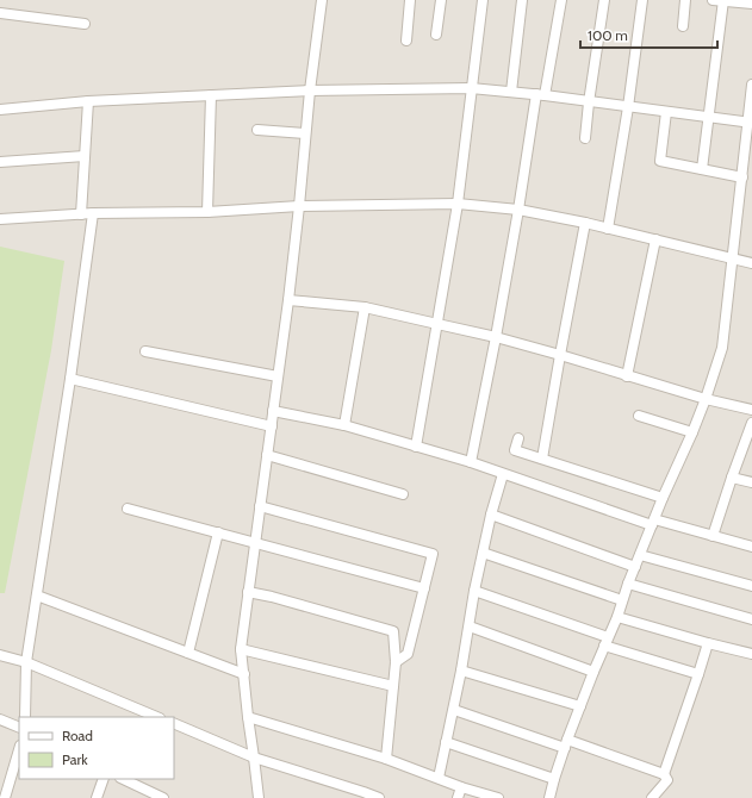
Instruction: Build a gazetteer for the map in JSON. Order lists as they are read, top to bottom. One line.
{"legend":["Road","Park"],"scale_bar":"100 m"}
